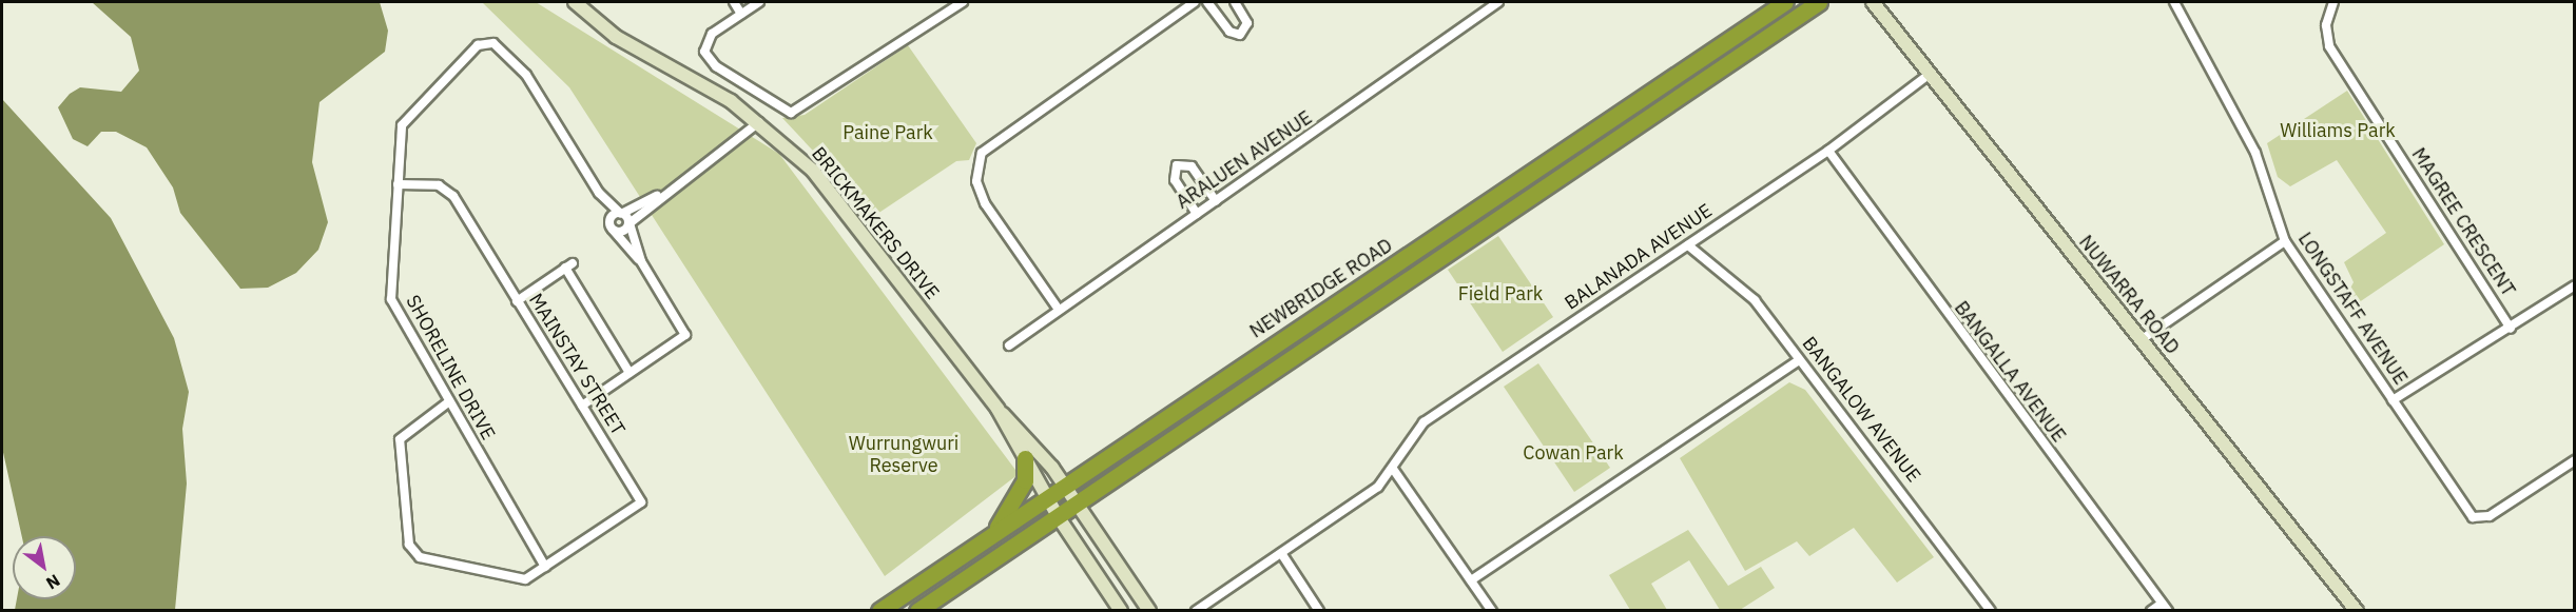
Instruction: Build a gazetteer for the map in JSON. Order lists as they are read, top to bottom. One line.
{"streets":{"highway":["NEWBRIDGE ROAD"],"street":["ARALUEN AVENUE","MAGREE CRESCENT","BRICKMAKERS DRIVE","BALANADA AVENUE","NUWARRA ROAD","LONGSTAFF AVENUE","MAINSTAY STREET","SHORELINE DRIVE","BANGALLA AVENUE","BANGALOW AVENUE"]},"crossings":[["BRICKMAKERS DRIVE","NEWBRIDGE ROAD"],["BALANADA AVENUE","NUWARRA ROAD"],["BALANADA AVENUE","BANGALLA AVENUE"],["BALANADA AVENUE","BANGALOW AVENUE"],["MAINSTAY STREET","SHORELINE DRIVE"]],"parks":["Williams Park","Paine Park","Field Park","Wurrungwuri Reserve","Cowan Park"],"north":"bottom right"}
